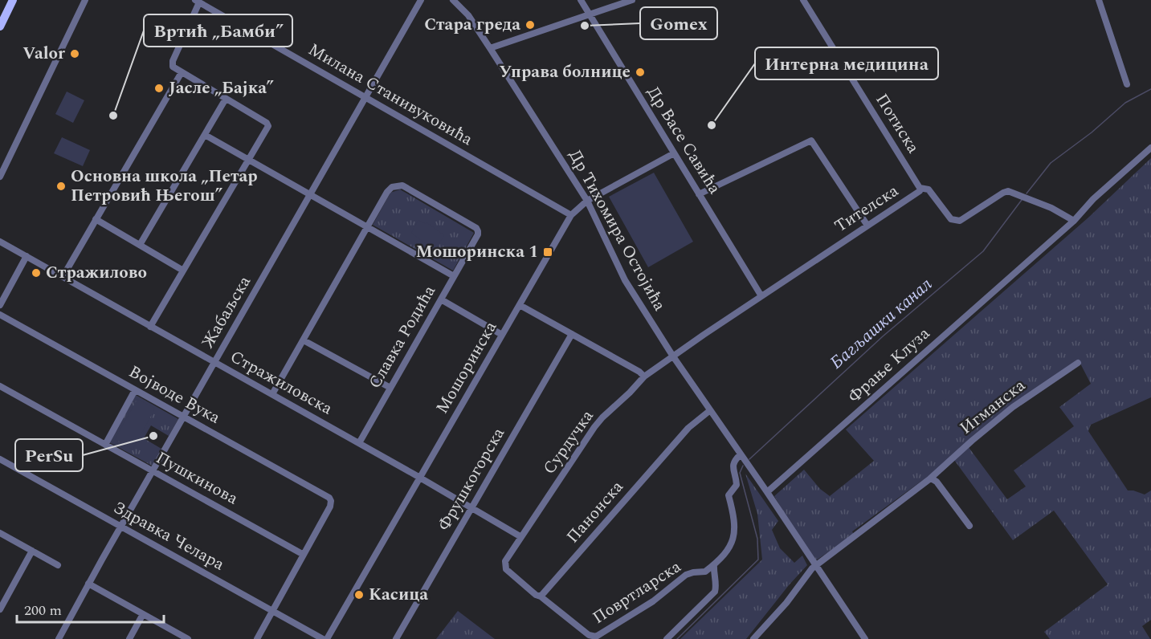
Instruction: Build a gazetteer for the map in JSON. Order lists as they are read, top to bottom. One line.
{"streets":{"street":["Милана Станивуковића","Потиска","Др Васе Савића","Тителска","Др Тихомира Остојића","Жабаљска","Славка Родића","Фрање Клуза","Мошоринска","Стражиловска","Војводе Вука","Игманска","Сурдучка","Пушкинова","Фрушкогорска","Панонска","Здравка Челара","Повртларска"]},"crossings":[["Милана Станивуковића","Жабаљска"],["Милана Станивуковића","Мошоринска"],["Потиска","Тителска"],["Др Васе Савића","Тителска"],["Др Васе Савића","Мошоринска"],["Тителска","Др Тихомира Остојића"],["Тителска","Фрање Клуза"],["Тителска","Сурдучка"],["Др Тихомира Остојића","Мошоринска"],["Др Тихомира Остојића","Сурдучка"],["Жабаљска","Стражиловска"],["Жабаљска","Војводе Вука"],["Жабаљска","Пушкинова"],["Жабаљска","Здравка Челара"],["Славка Родића","Стражиловска"],["Мошоринска","Стражиловска"],["Стражиловска","Сурдучка"],["Стражиловска","Фрушкогорска"],["Војводе Вука","Пушкинова"],["Сурдучка","Панонска"],["Сурдучка","Повртларска"],["Панонска","Повртларска"]],"water":["Багљашки канал"],"places":{"other":["Стара греда","Gomex","Valor","Управа болнице","Јасле „Бајка”","Вртић „Бамби”","Интерна медицина","Основна школа „Петар Петровић Његош”","Стражилово","PerSu","Касица"],"transit":["Мошоринска 1"]},"scale_bar":"200 m"}
